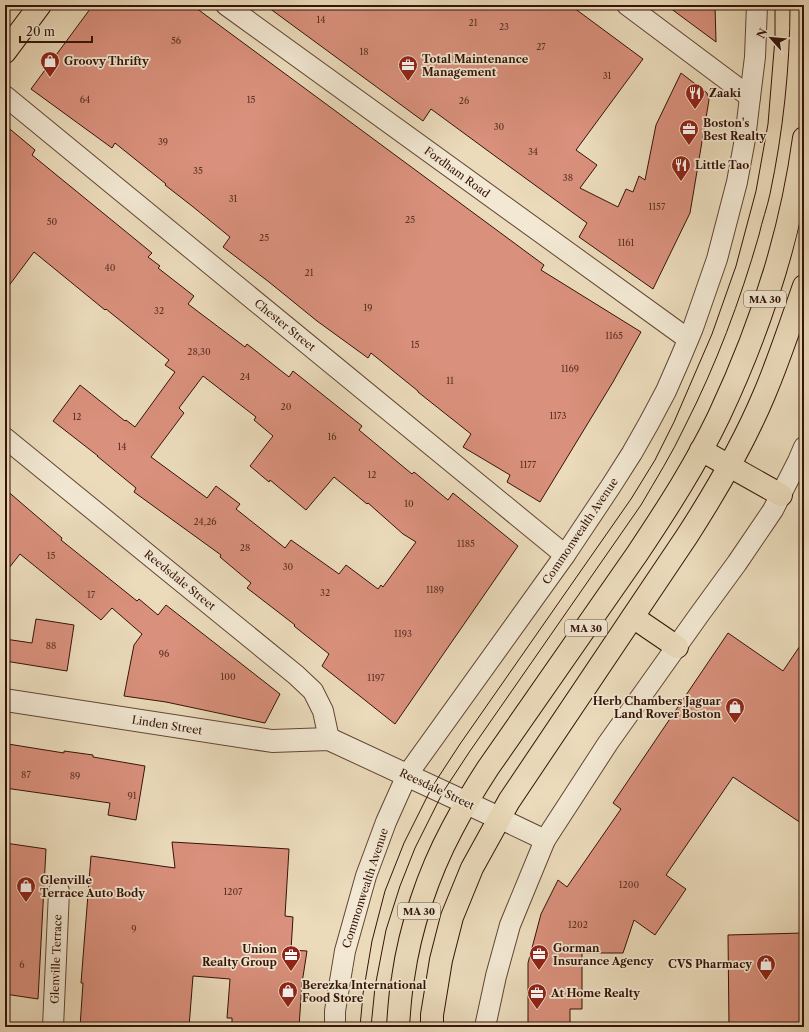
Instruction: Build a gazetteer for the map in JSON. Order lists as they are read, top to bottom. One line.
{"streets":{"main road":["MA 30"],"street":["Fordham Road","Chester Street","Commonwealth Avenue","Reedsdale Street","Linden Street","Reesdale Street","Glenville Terrace"]},"crossings":[["Fordham Road","Commonwealth Avenue"],["MA 30","Reesdale Street"],["Chester Street","Commonwealth Avenue"],["Commonwealth Avenue","Reesdale Street"],["Reedsdale Street","Linden Street"],["Reedsdale Street","Reesdale Street"],["Linden Street","Reesdale Street"]],"places":{"shop":["Groovy Thrifty","Herb Chambers Jaguar Land Rover Boston","Glenville Terrace Auto Body","CVS Pharmacy","Berezka International Food Store"],"office":["Total Maintenance Management","Boston's Best Realty","Gorman Insurance Agency","Union Realty Group","At Home Realty"],"restaurant":["Zaaki","Little Tao"]},"house_numbers":["14","21","23","56","27","18","31","64","15","26","30","39","34","35","38","31","1157","25","50","25","1161","40","21","19","32","1165","15","28,30","1169","24","11","20","1173","12","16","14","1177","12","10","24,26","1185","28","15","30","1189","32","17","1193","88","96","100","1197","87","89","91","1200","1207","1202","9","6"],"scale_bar":"20 m","north":"top left"}
